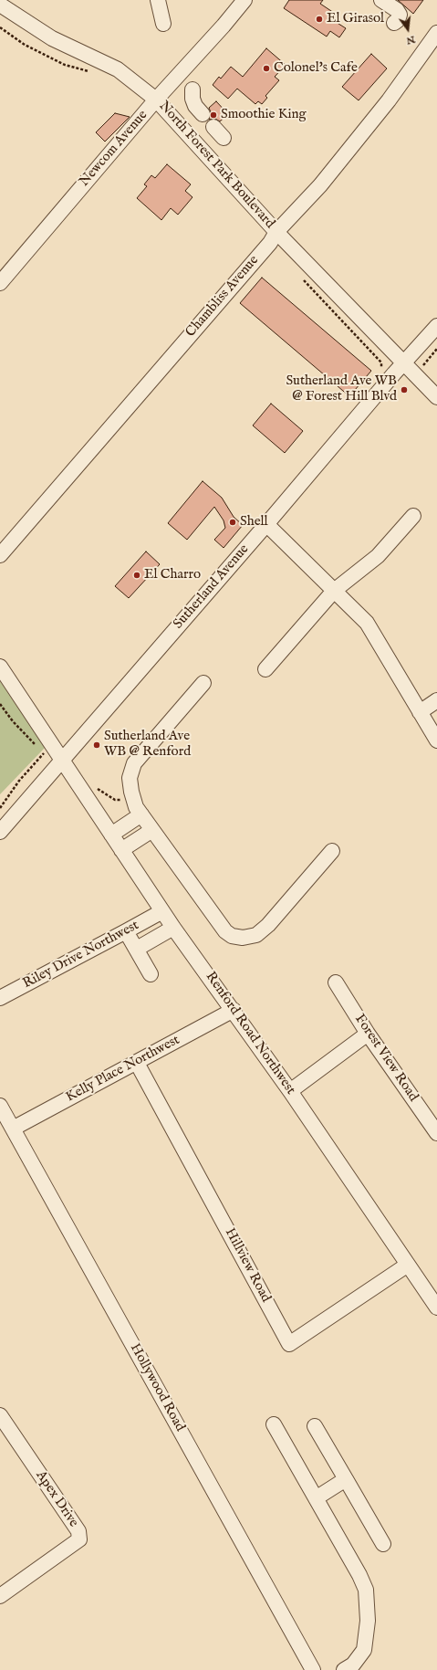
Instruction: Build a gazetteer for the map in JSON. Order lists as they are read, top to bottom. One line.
{"streets":{"street":["Newcom Avenue","North Forest Park Boulevard","Chambliss Avenue","Sutherland Avenue","Riley Drive Northwest","Renford Road Northwest","Forest View Road","Kelly Place Northwest","Hillview Road","Hollywood Road","Apex Drive"]},"crossings":[["Newcom Avenue","North Forest Park Boulevard"],["North Forest Park Boulevard","Chambliss Avenue"],["North Forest Park Boulevard","Sutherland Avenue"],["Sutherland Avenue","Renford Road Northwest"],["Riley Drive Northwest","Renford Road Northwest"],["Renford Road Northwest","Kelly Place Northwest"],["Renford Road Northwest","Hillview Road"],["Kelly Place Northwest","Hillview Road"],["Kelly Place Northwest","Hollywood Road"]],"places":["El Girasol","Colonel's Cafe","Smoothie King","Sutherland Ave WB @ Forest Hill Blvd","Shell","El Charro","Sutherland Ave WB @ Renford"],"north":"bottom"}
